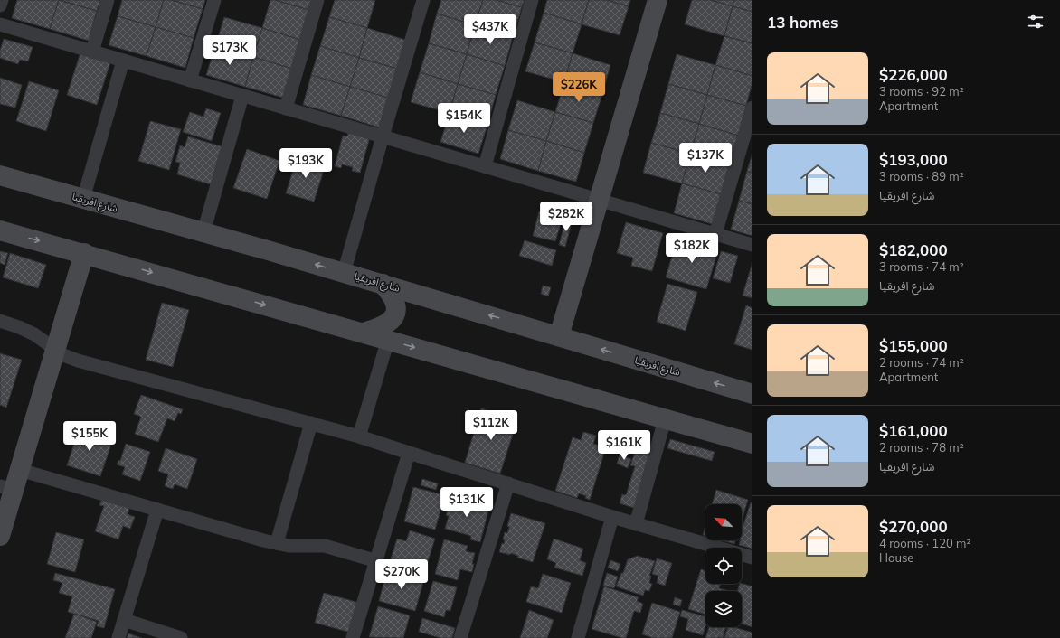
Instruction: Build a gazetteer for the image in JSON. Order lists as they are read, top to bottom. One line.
{"streets":{"street":["شارع افريقيا"]},"north":"top left","page":{"heading":"13 homes","price":["$437K","$173K","$226K","$154K","$137K","$193K","$282K","$182K","$112K","$155K","$161K","$131K","$270K"],"list":[{"name":"$226,000","note":"3 rooms · 92 m² · Apartment"},{"name":"$193,000","note":"3 rooms · 89 m² · شارع افريقيا"},{"name":"$182,000","note":"3 rooms · 74 m² · شارع افريقيا"},{"name":"$155,000","note":"2 rooms · 74 m² · Apartment"},{"name":"$161,000","note":"2 rooms · 78 m² · شارع افريقيا"},{"name":"$270,000","note":"4 rooms · 120 m² · House"}]}}
